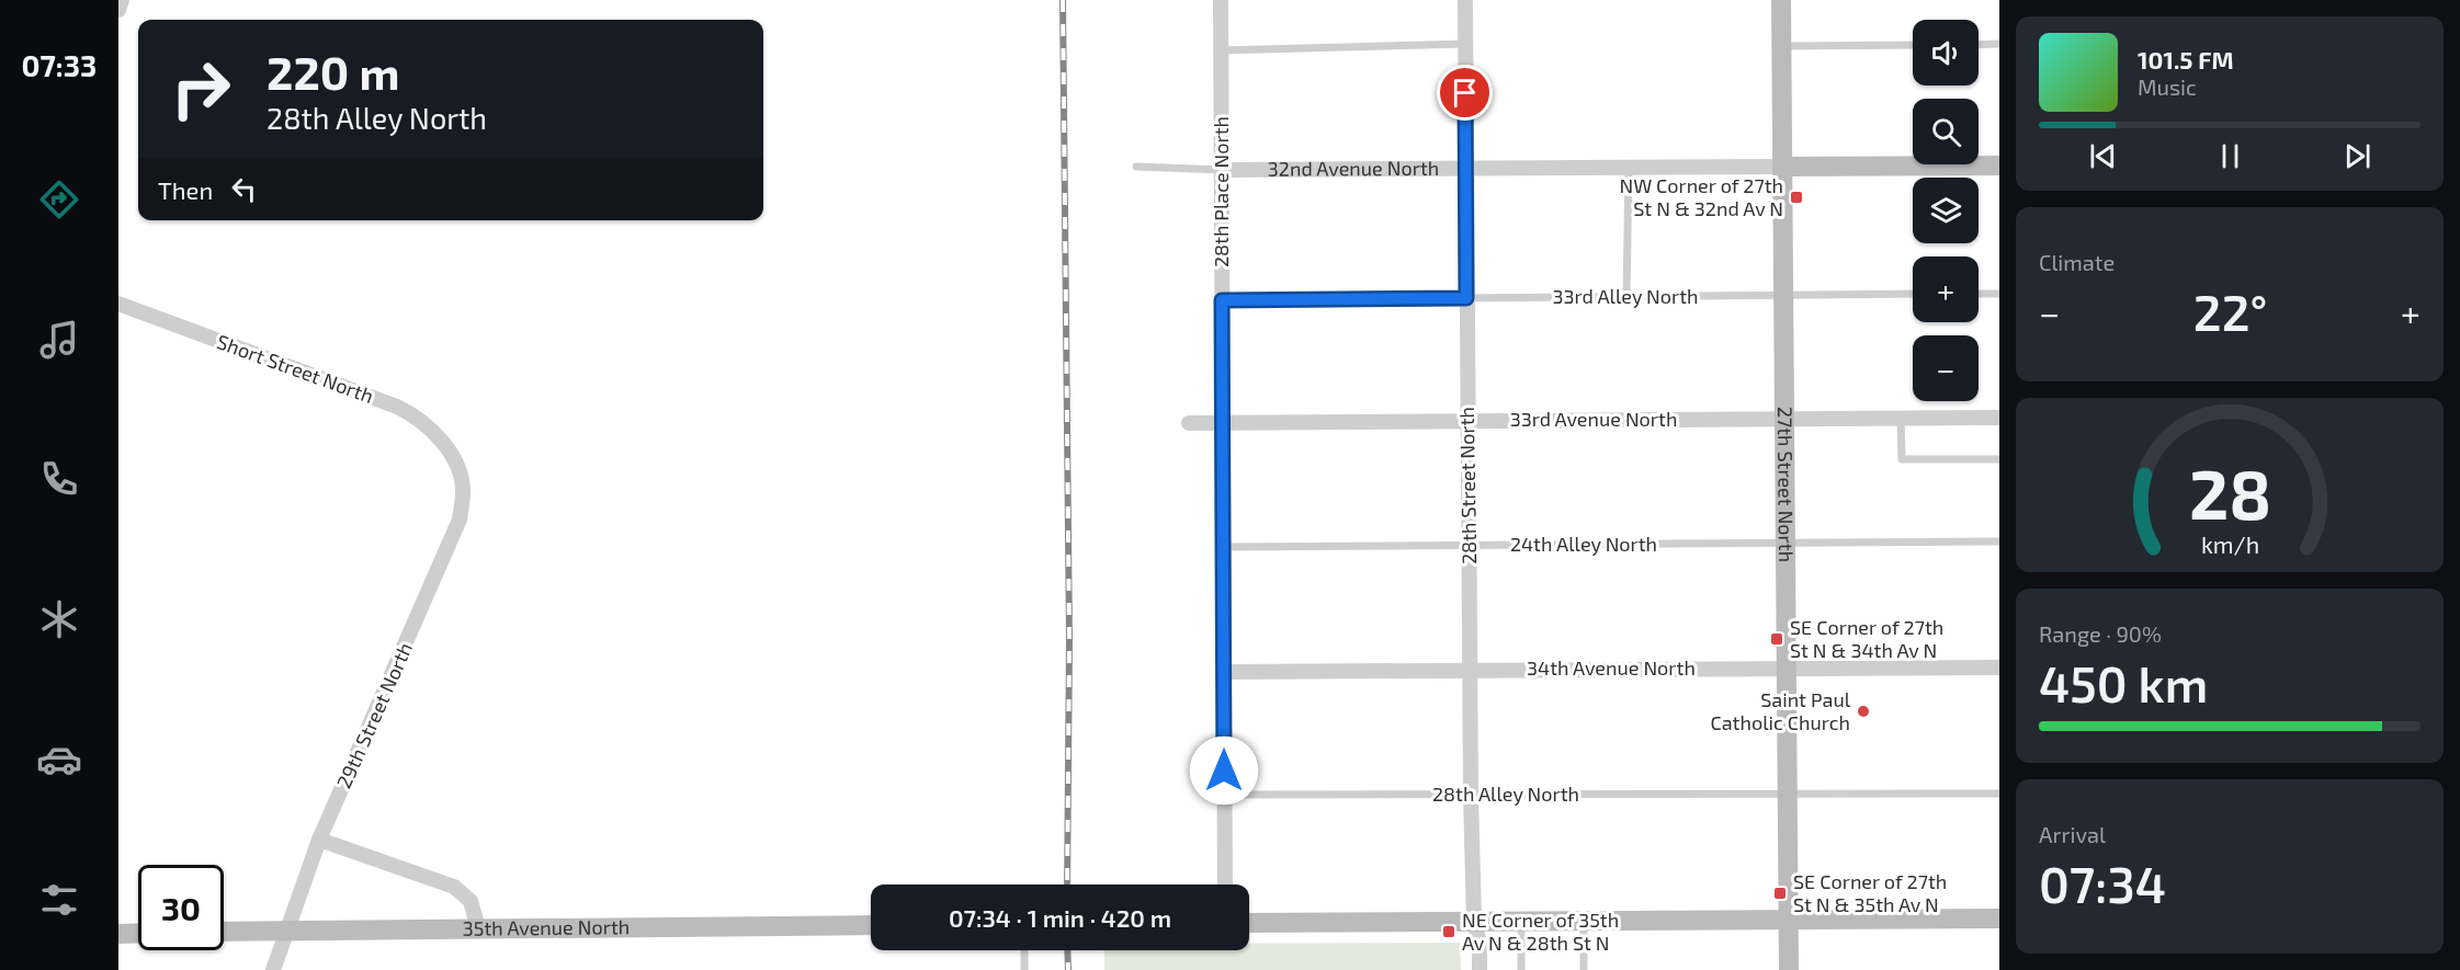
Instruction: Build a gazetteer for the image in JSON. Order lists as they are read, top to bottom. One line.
{"streets":{"street":["32nd Avenue North","28th Place North","Short Street North","33rd Avenue North","27th Street North","28th Street North","34th Avenue North","29th Street North","35th Avenue North"],"lane":["33rd Alley North","24th Alley North","28th Alley North"]},"crossings":[["32nd Avenue North","28th Place North"],["32nd Avenue North","27th Street North"],["32nd Avenue North","28th Street North"],["28th Place North","33rd Avenue North"],["28th Place North","24th Alley North"],["28th Place North","34th Avenue North"],["28th Place North","28th Alley North"],["33rd Alley North","27th Street North"],["33rd Alley North","28th Street North"],["Short Street North","29th Street North"],["33rd Avenue North","27th Street North"],["33rd Avenue North","28th Street North"],["27th Street North","24th Alley North"],["27th Street North","34th Avenue North"],["27th Street North","28th Alley North"],["28th Street North","24th Alley North"],["28th Street North","34th Avenue North"],["28th Street North","28th Alley North"],["29th Street North","35th Avenue North"]],"places":{"transit":["NW Corner of 27th St N & 32nd Av N","SE Corner of 27th St N & 34th Av N","SE Corner of 27th St N & 35th Av N","NE Corner of 35th Av N & 28th St N"],"other":["Saint Paul Catholic Church"]},"page":{"tabs":"07:33","map_buttons":["+","−"],"turn":["220 m","28th Alley North"],"song":["101.5 FM","Music"],"then":"Then","tile":["Climate",["Range · 90%","450 km"],["Arrival","07:34"]],"heat":["−","22°","+"],"limit":"30","trip":"07:34 · 1 min · 420 m","gauge":["28","km/h"]}}
